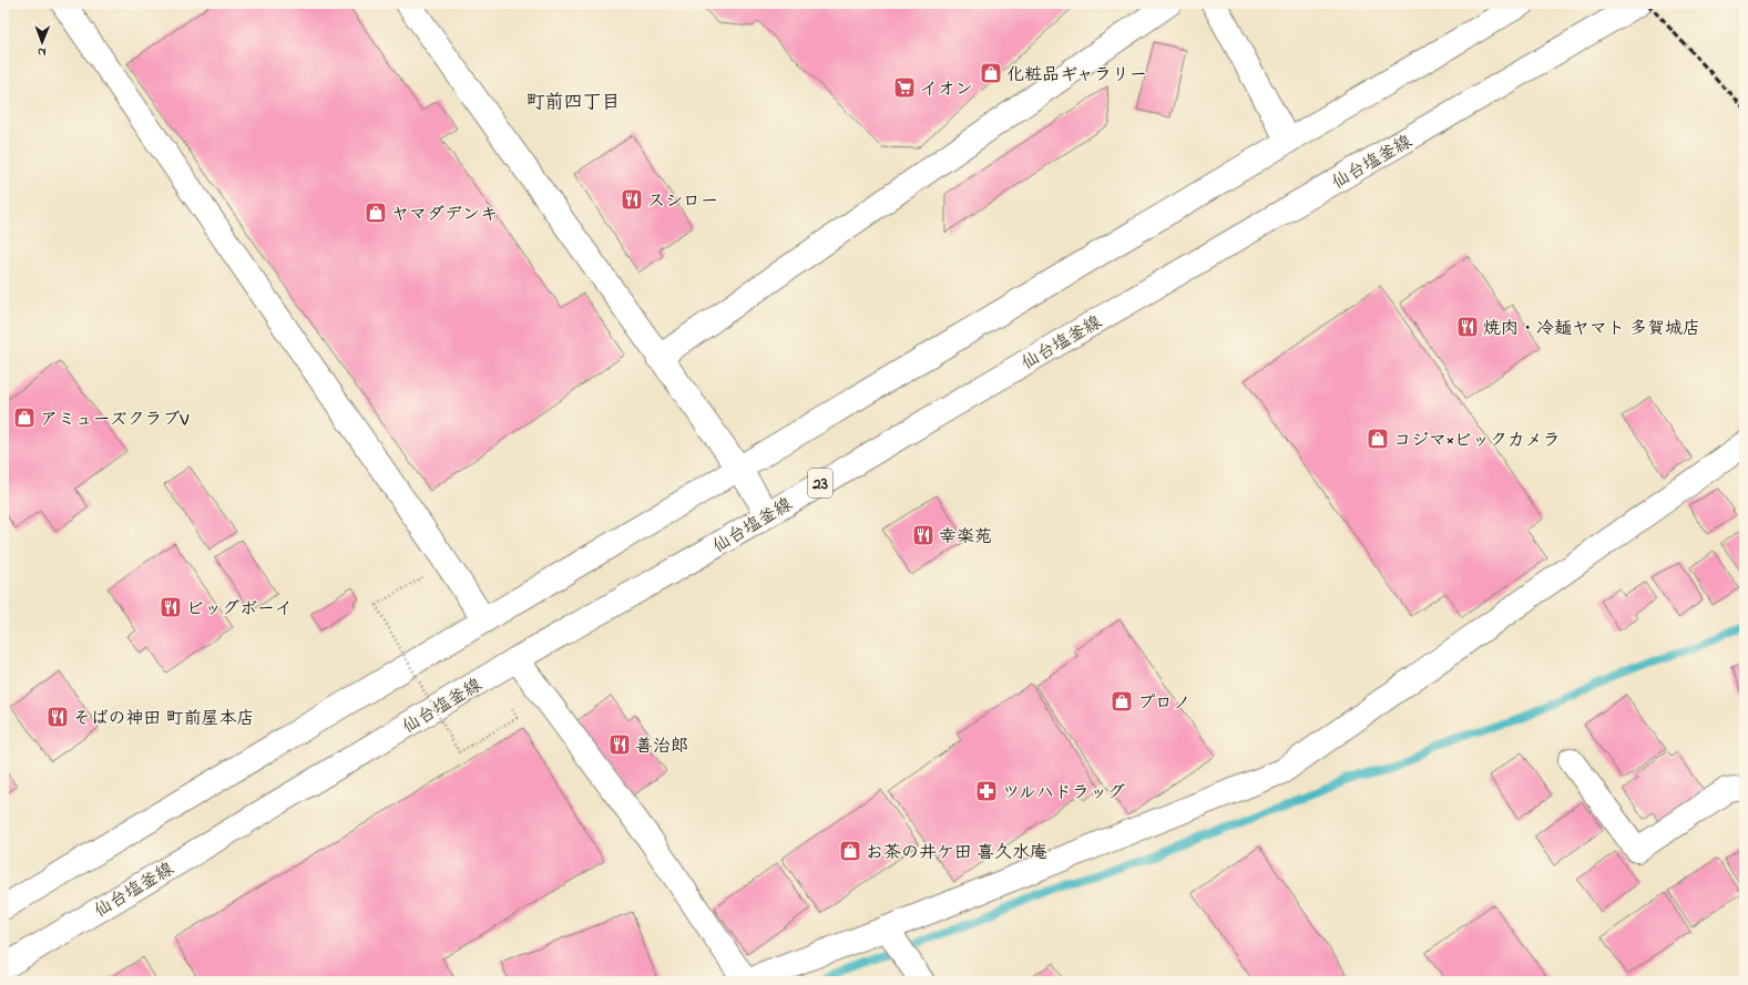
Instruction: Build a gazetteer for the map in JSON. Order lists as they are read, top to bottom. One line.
{"streets":{"street":["仙台塩釜線","23"]},"districts":["町前四丁目"],"places":{"shop":["化粧品ギャラリー","ヤマダデンキ","アミューズクラブV","コジマ×ビックカメラ","プロノ","お茶の井ケ田 喜久水庵"],"supermarket":["イオン"],"restaurant":["スシロー","焼肉・冷麺ヤマト 多賀城店","幸楽苑","ビッグボーイ","そばの神田 町前屋本店","善治郎"],"pharmacy":["ツルハドラッグ"]},"north":"bottom"}
